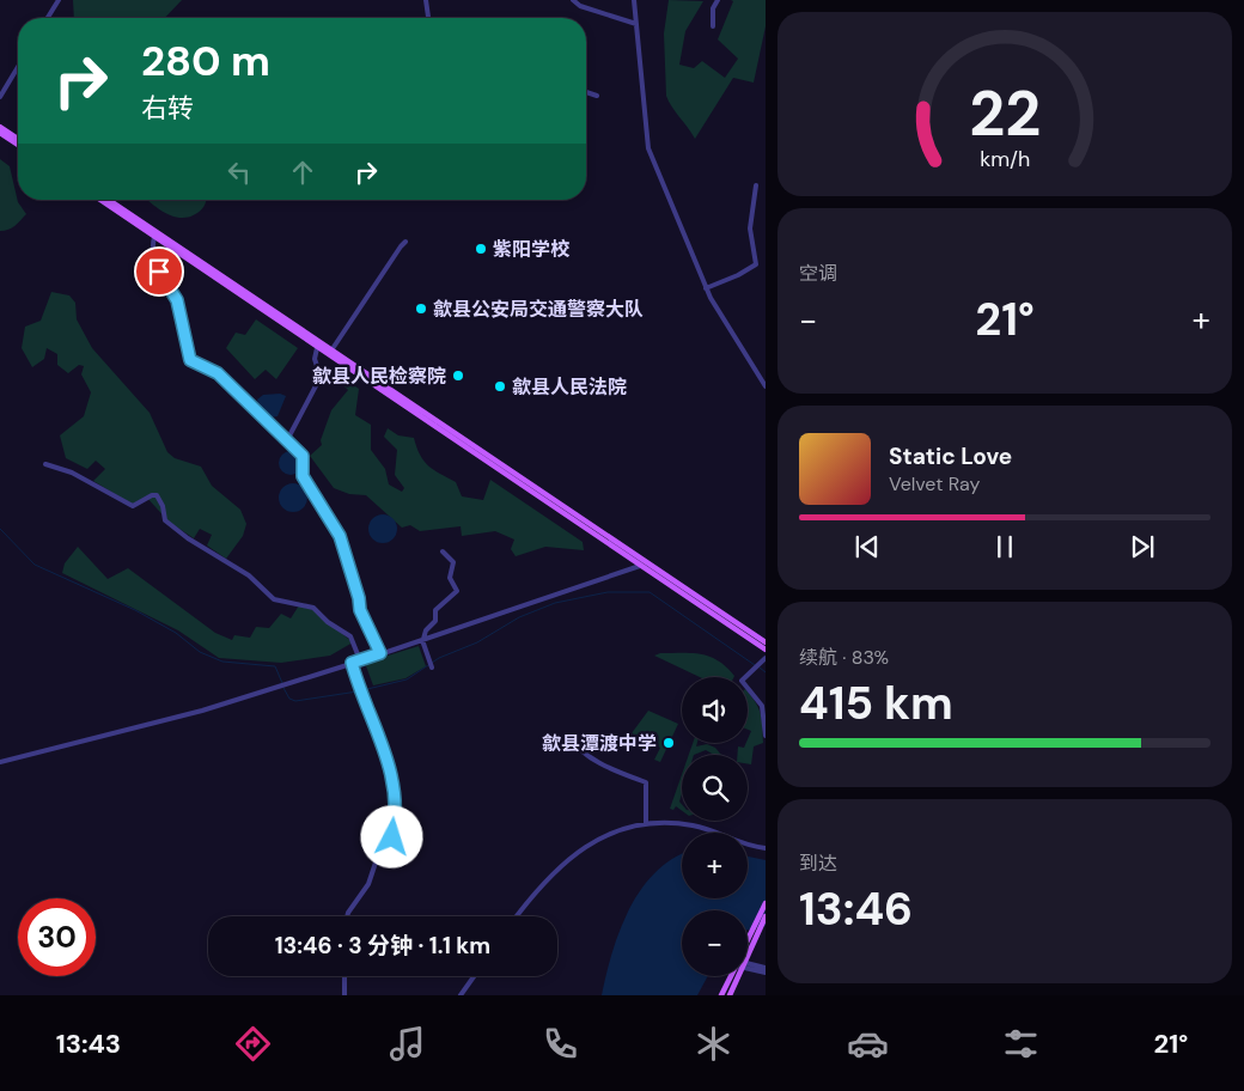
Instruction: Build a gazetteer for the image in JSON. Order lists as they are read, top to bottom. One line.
{"places":["紫阳学校","歙县公安局交通警察大队","歙县人民检察院","歙县人民法院","歙县潭渡中学"],"page":{"turn":["280 m","右转"],"tile":["空调",["续航 · 83%","415 km"],["到达","13:46"]],"heat":["−","21°","+"],"song":["Static Love","Velvet Ray"],"map_buttons":["+","−"],"limit":"30","trip":"13:46 · 3 分钟 · 1.1 km","tabs":["13:43","21°"],"gauge":["22","km/h"]}}
